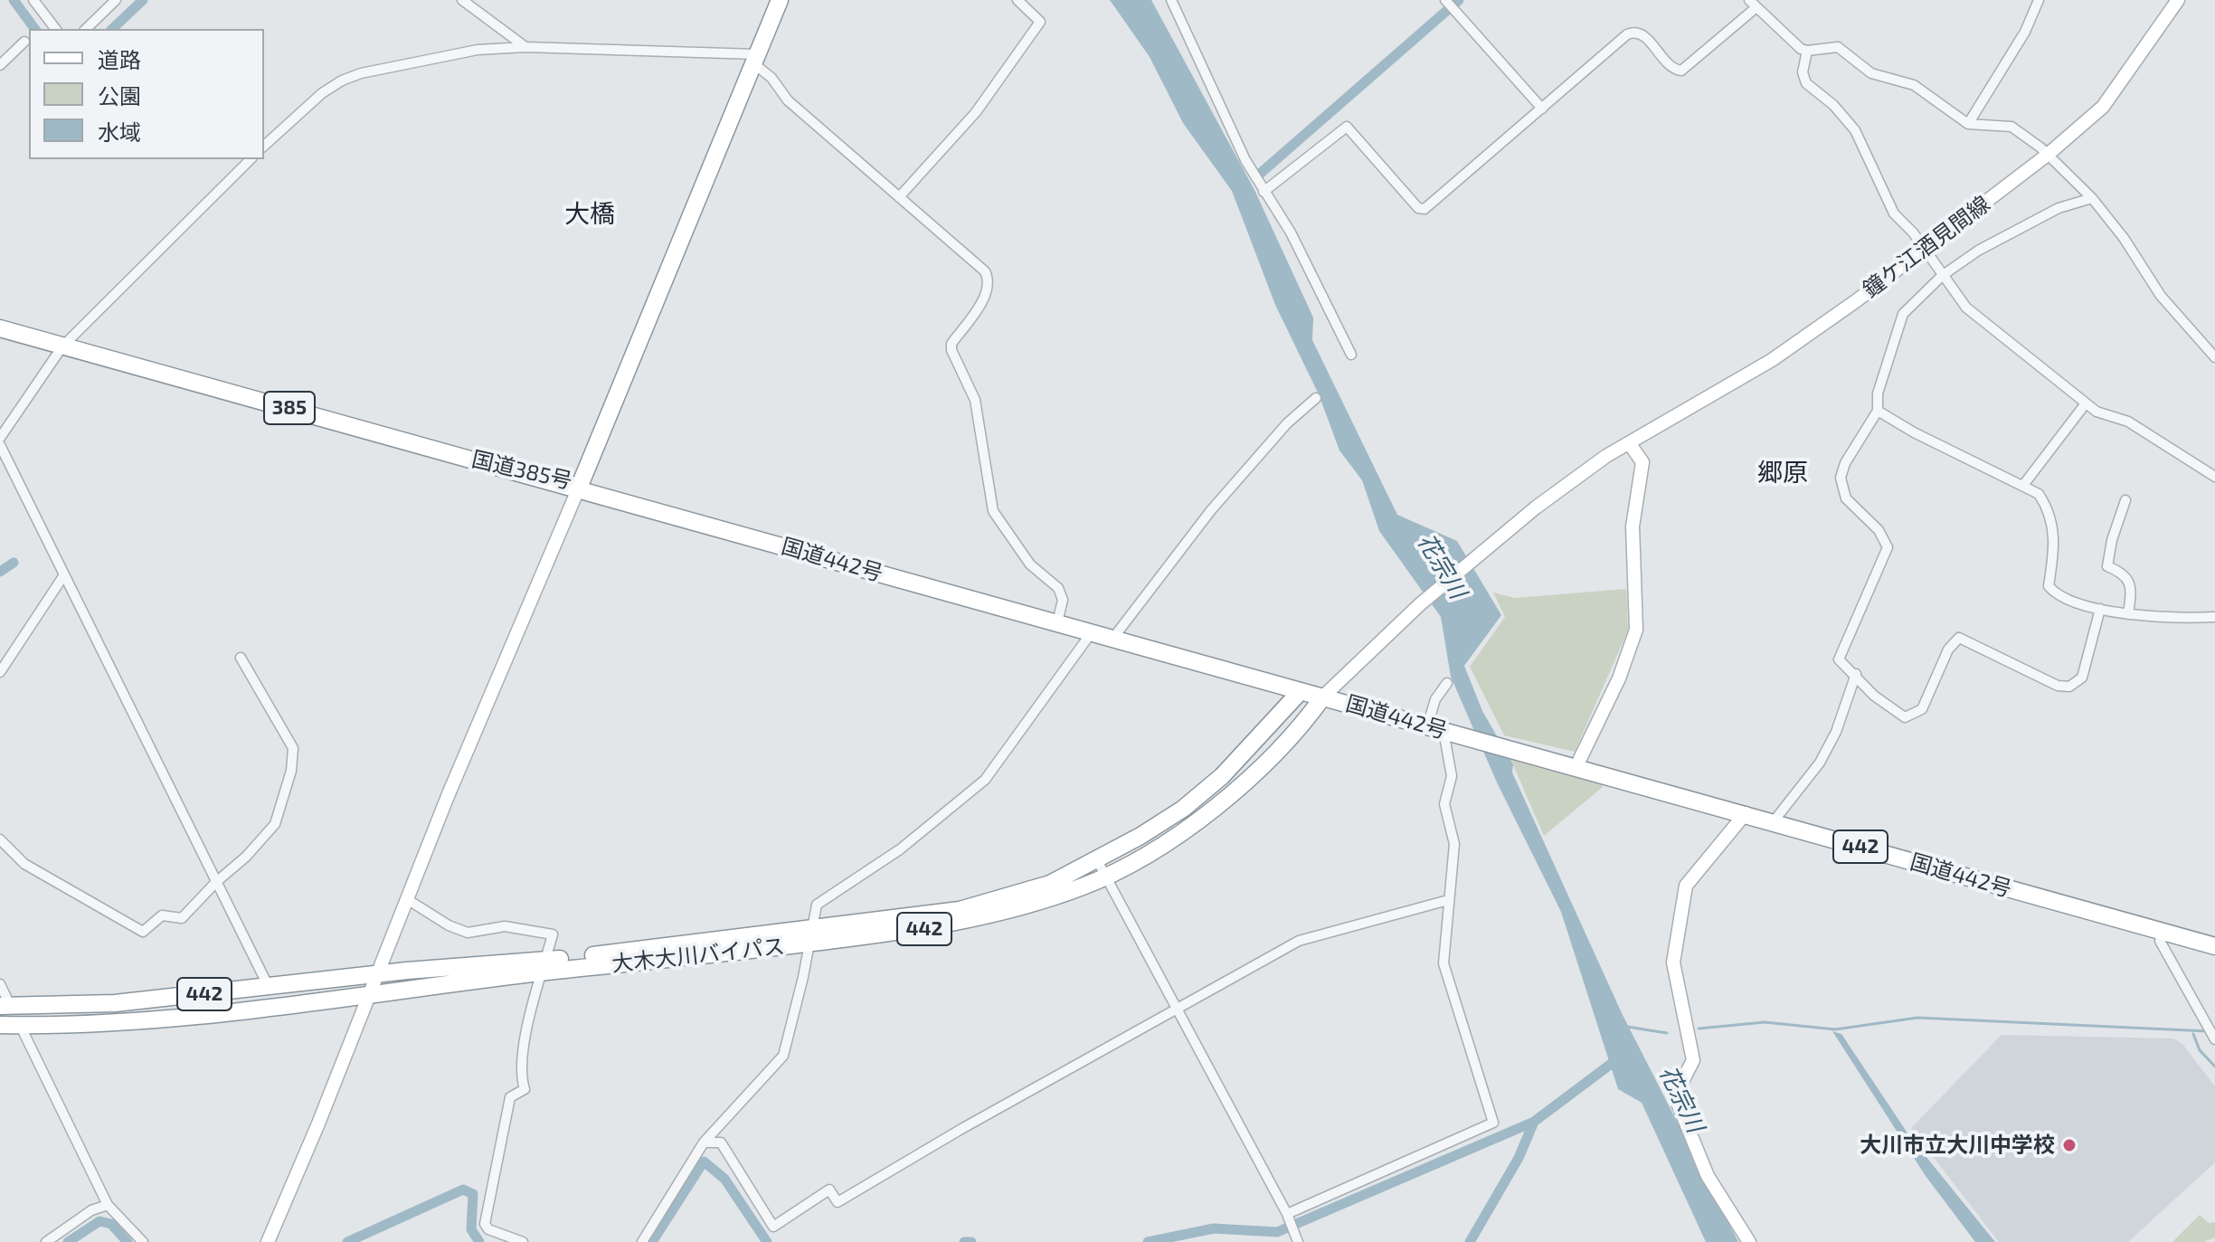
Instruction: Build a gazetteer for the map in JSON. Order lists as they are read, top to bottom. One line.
{"streets":{"highway":["385","国道385号","国道442号","442","大木大川バイパス"],"main road":["鐘ケ江酒見間線"]},"crossings":[["鐘ケ江酒見間線","国道442号"],["鐘ケ江酒見間線","大木大川バイパス"],["国道385号","国道442号"],["国道442号","大木大川バイパス"]],"districts":["大橋","郷原"],"water":["花宗川"],"places":["大川市立大川中学校"],"legend":["道路","公園","水域"]}
